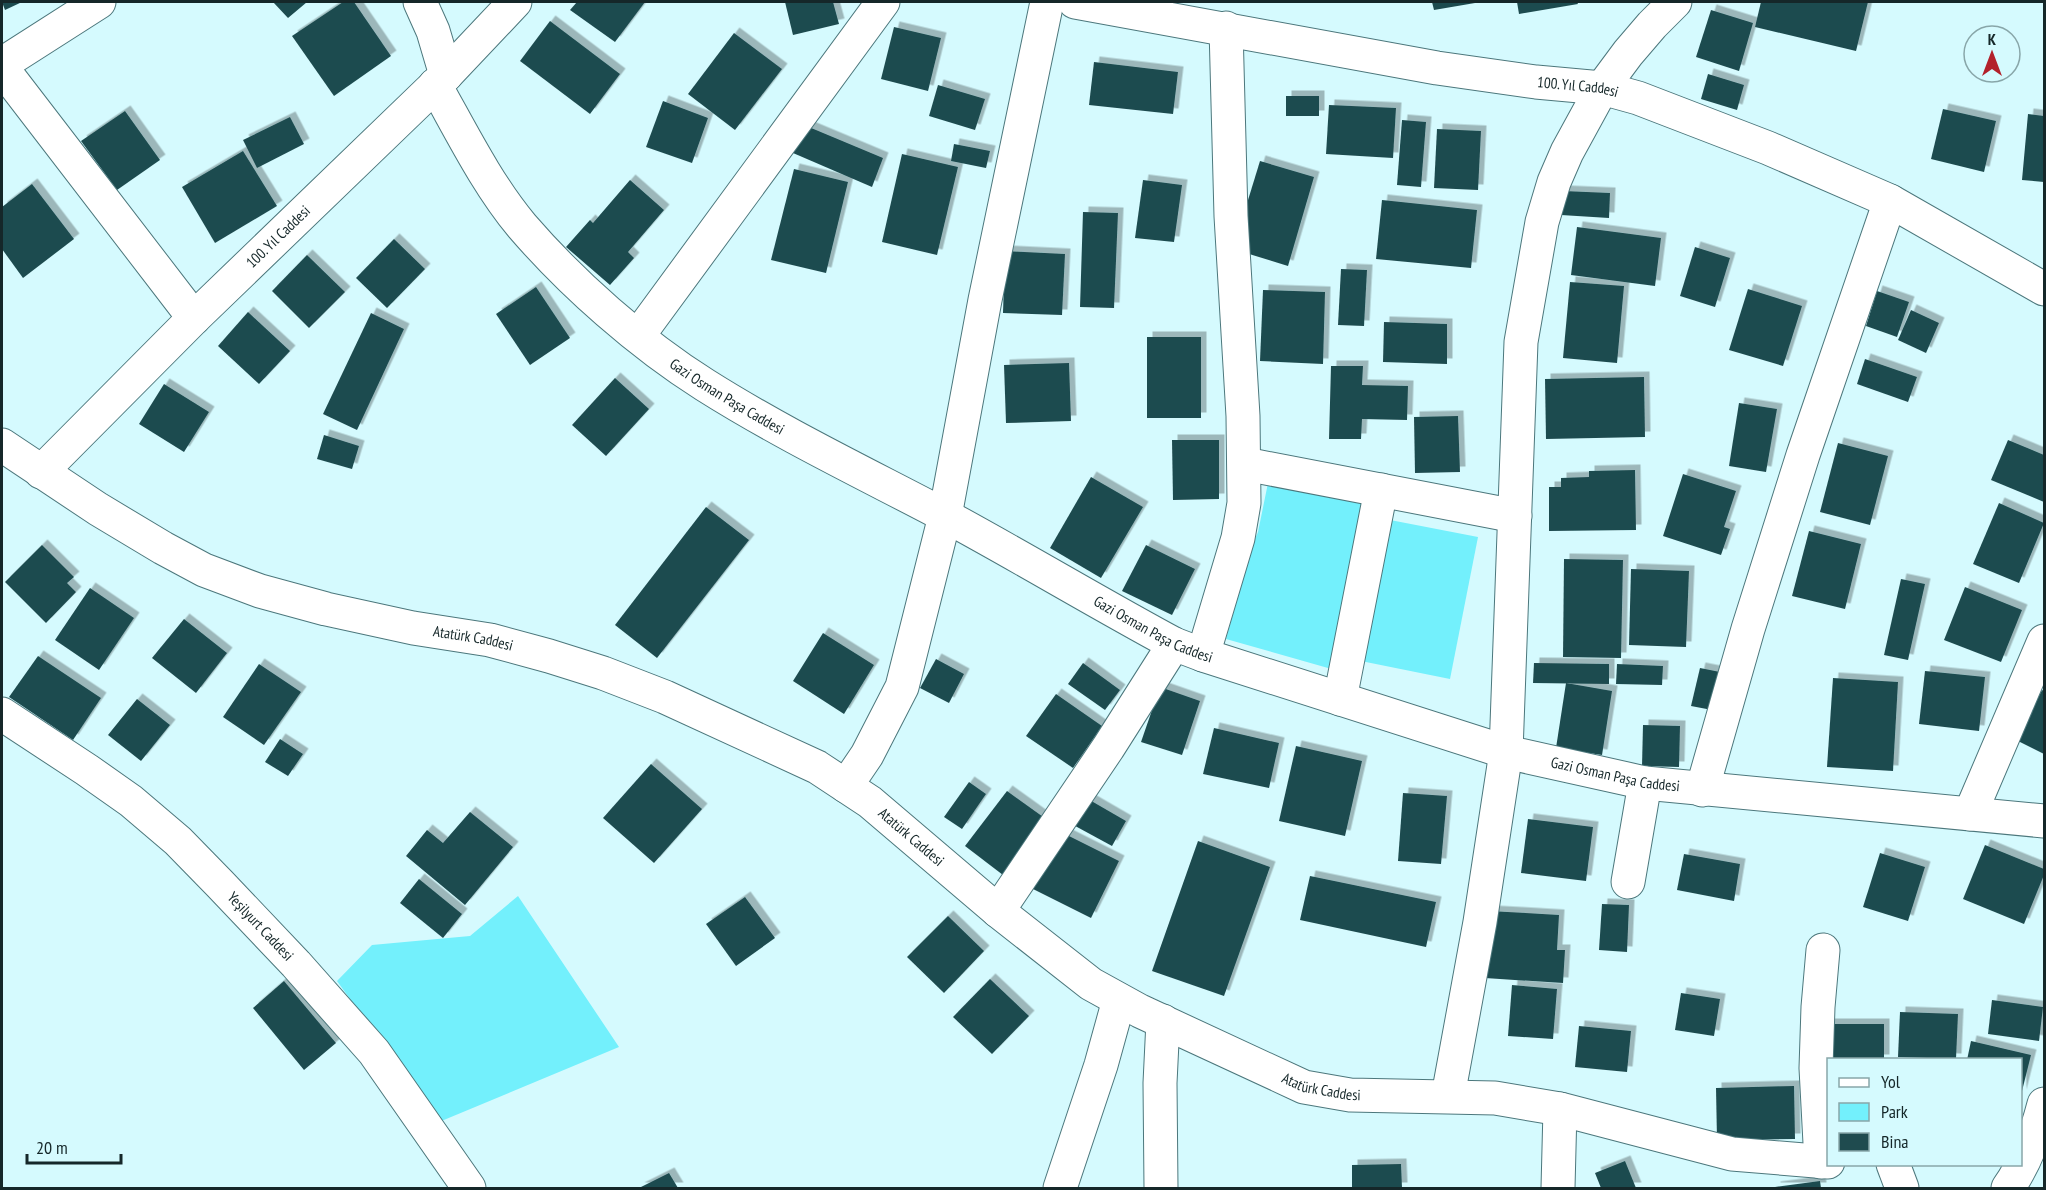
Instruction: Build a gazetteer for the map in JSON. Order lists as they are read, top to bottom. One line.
{"streets":{"street":["100. Yıl Caddesi","Gazi Osman Paşa Caddesi","Atatürk Caddesi","Yeşilyurt Caddesi"]},"crossings":[["100. Yıl Caddesi","Gazi Osman Paşa Caddesi"],["100. Yıl Caddesi","Atatürk Caddesi"]],"legend":["Yol","Park","Bina"],"scale_bar":"20 m","north":"top"}
